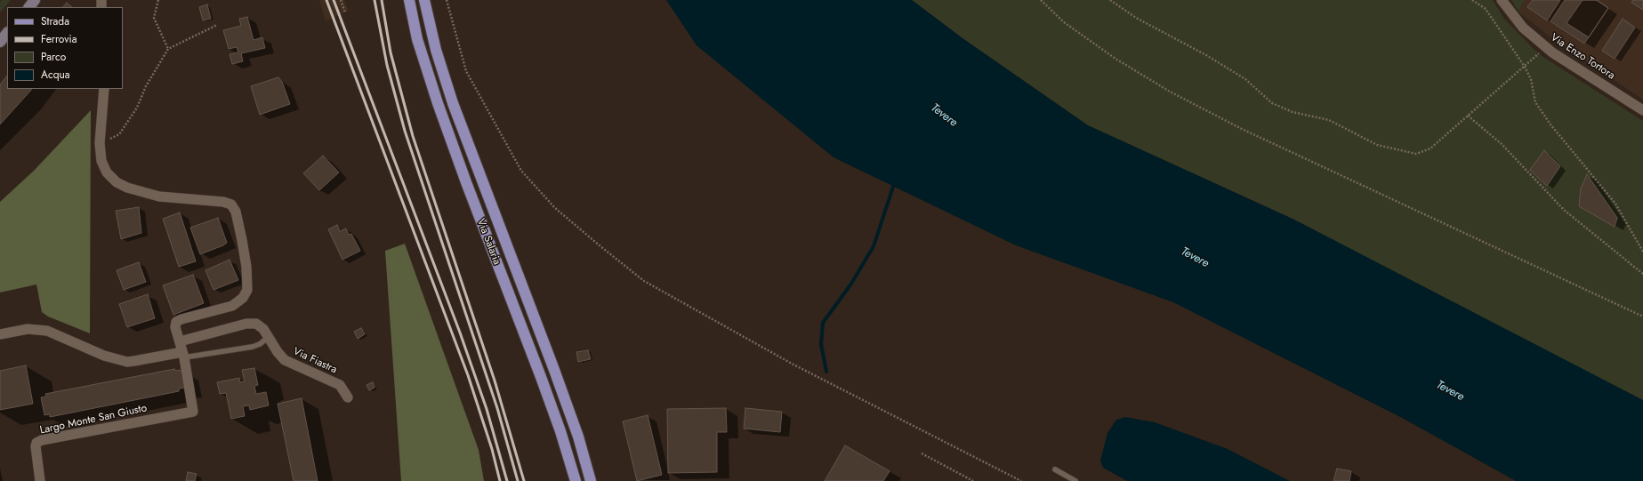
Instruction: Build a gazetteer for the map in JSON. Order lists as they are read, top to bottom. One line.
{"streets":{"main road":["Via Salaria"],"street":["Via Enzo Tortora","Via Fiastra","Largo Monte San Giusto"]},"water":["Tevere"],"legend":["Strada","Ferrovia","Parco","Acqua"]}
